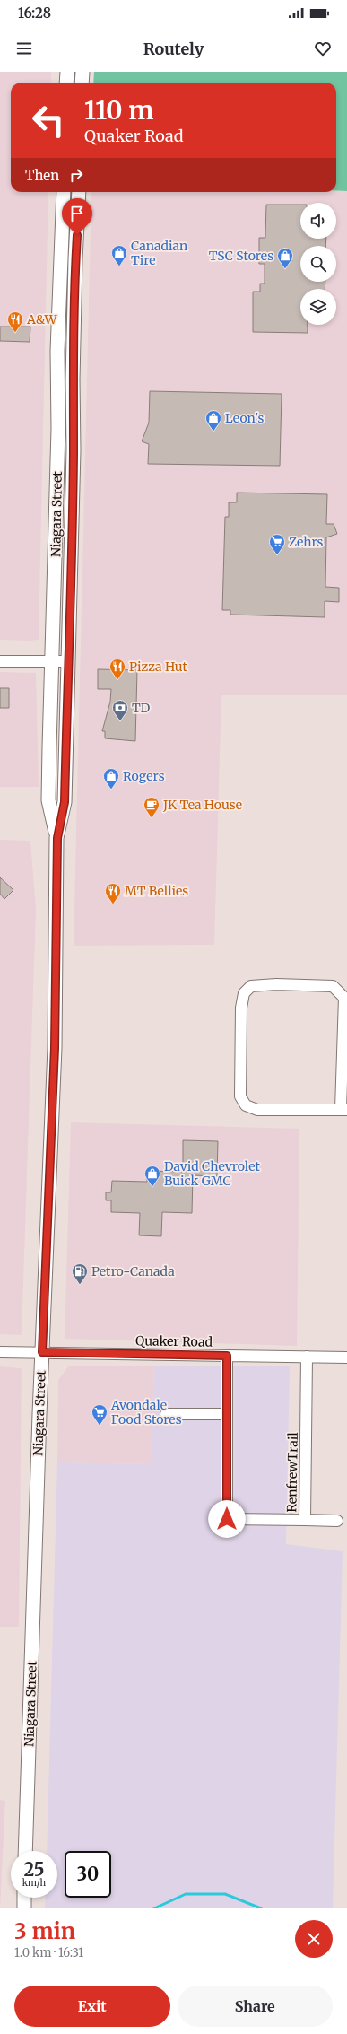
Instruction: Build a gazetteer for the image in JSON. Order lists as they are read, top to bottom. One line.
{"streets":{"main road":["Niagara Street"],"street":["Quaker Road","RenfrewTrail"]},"crossings":[["Niagara Street","Quaker Road"],["Quaker Road","RenfrewTrail"]],"places":{"shop":["Canadian Tire","TSC Stores","Leon's","Rogers","David Chevrolet Buick GMC"],"restaurant":["A&W","Pizza Hut","MT Bellies"],"supermarket":["Zehrs","Avondale Food Stores"],"bank":["TD"],"cafe":["JK Tea House"],"fuel station":["Petro-Canada"]},"page":{"status":"16:28","header":"Routely","turn":["110 m","Quaker Road"],"then":"Then","speed":"25 km/h","limit":"30","heading":["3 min","1.0 km · 16:31"],"buttons":["Exit","Share"]}}
